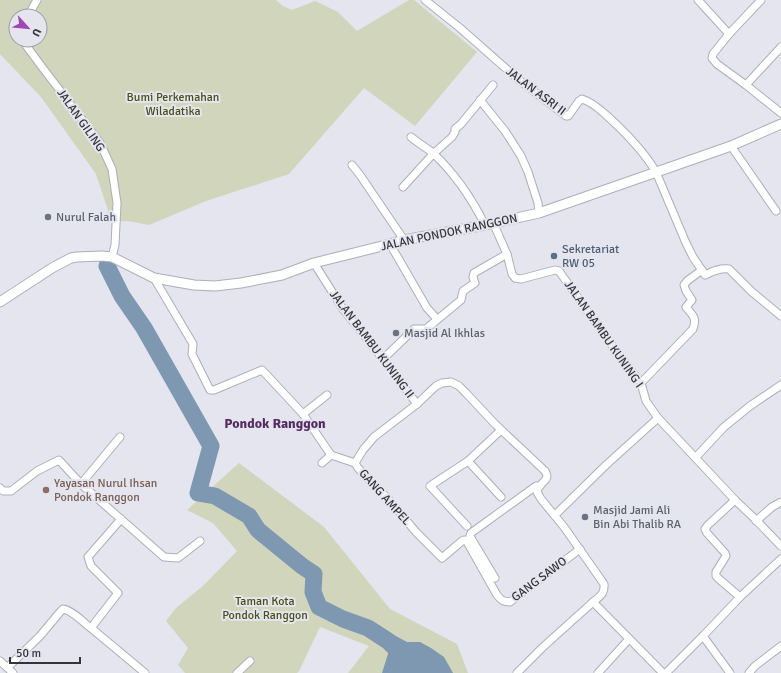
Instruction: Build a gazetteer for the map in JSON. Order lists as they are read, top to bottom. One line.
{"streets":{"street":["JALAN ASRI II","JALAN GILING","JALAN PONDOK RANGGON","JALAN BAMBU KUNING I","JALAN BAMBU KUNING II","GANG AMPEL","GANG SAWO"]},"crossings":[["JALAN ASRI II","JALAN PONDOK RANGGON"],["JALAN GILING","JALAN PONDOK RANGGON"],["JALAN PONDOK RANGGON","JALAN BAMBU KUNING I"],["JALAN PONDOK RANGGON","JALAN BAMBU KUNING II"],["JALAN BAMBU KUNING II","GANG AMPEL"],["GANG AMPEL","GANG SAWO"]],"districts":["Pondok Ranggon"],"parks":["Bumi Perkemahan Wiladatika","Taman Kota Pondok Ranggon"],"places":["Nurul Falah","Sekretariat RW 05","Masjid Al Ikhlas","Yayasan Nurul Ihsan Pondok Ranggon","Masjid Jami Ali Bin Abi Thalib RA"],"scale_bar":"50 m","north":"bottom right"}
